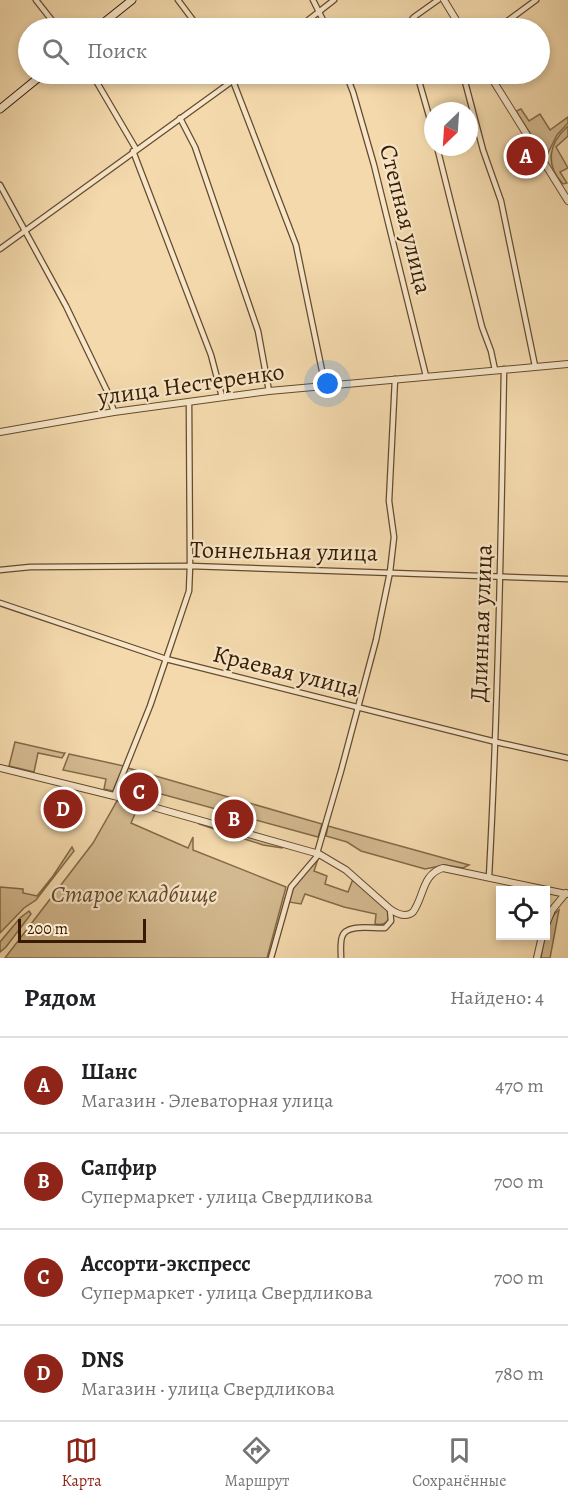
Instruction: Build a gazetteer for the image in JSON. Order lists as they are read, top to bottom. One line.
{"streets":{"street":["Степная улица","улица Нестеренко","Тоннельная улица","Длинная улица","Краевая улица"]},"crossings":[["Степная улица","улица Нестеренко"],["улица Нестеренко","Длинная улица"],["Тоннельная улица","Длинная улица"],["Длинная улица","Краевая улица"]],"parks":["Старое кладбище"],"scale_bar":"200 m","north":"bottom left","page":{"search":"Поиск","pins":["A","C","D","B"],"scale":"200 m","heading":["Рядом","Найдено: 4"],"list":[{"mark":"A","name":"Шанс","note":"Магазин · Элеваторная улица","value":"470 m"},{"mark":"B","name":"Сапфир","note":"Супермаркет · улица Свердликова","value":"700 m"},{"mark":"C","name":"Ассорти-экспресс","note":"Супермаркет · улица Свердликова","value":"700 m"},{"mark":"D","name":"DNS","note":"Магазин · улица Свердликова","value":"780 m"}],"nav":["Карта","Маршрут","Сохранённые"]}}
